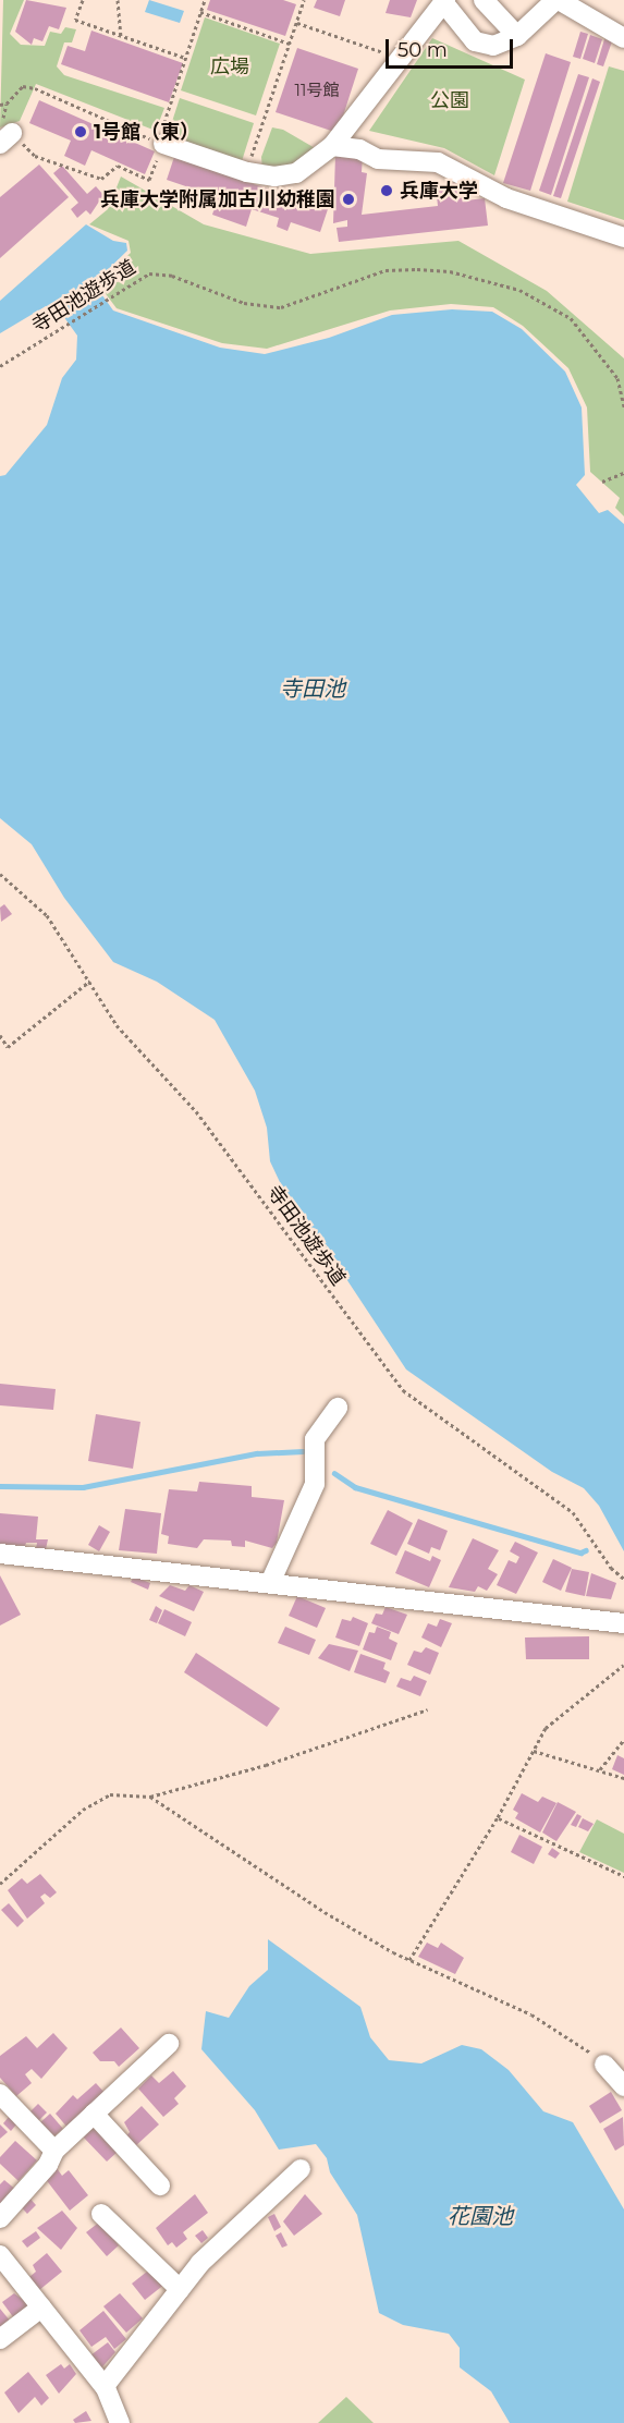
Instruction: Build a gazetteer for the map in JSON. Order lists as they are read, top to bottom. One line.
{"streets":{"path":["寺田池遊歩道"]},"water":["寺田池","花園池"],"parks":["広場","公園"],"places":["1号館（東）","兵庫大学","兵庫大学附属加古川幼稚園"],"house_numbers":["11号館"],"scale_bar":"50 m"}
